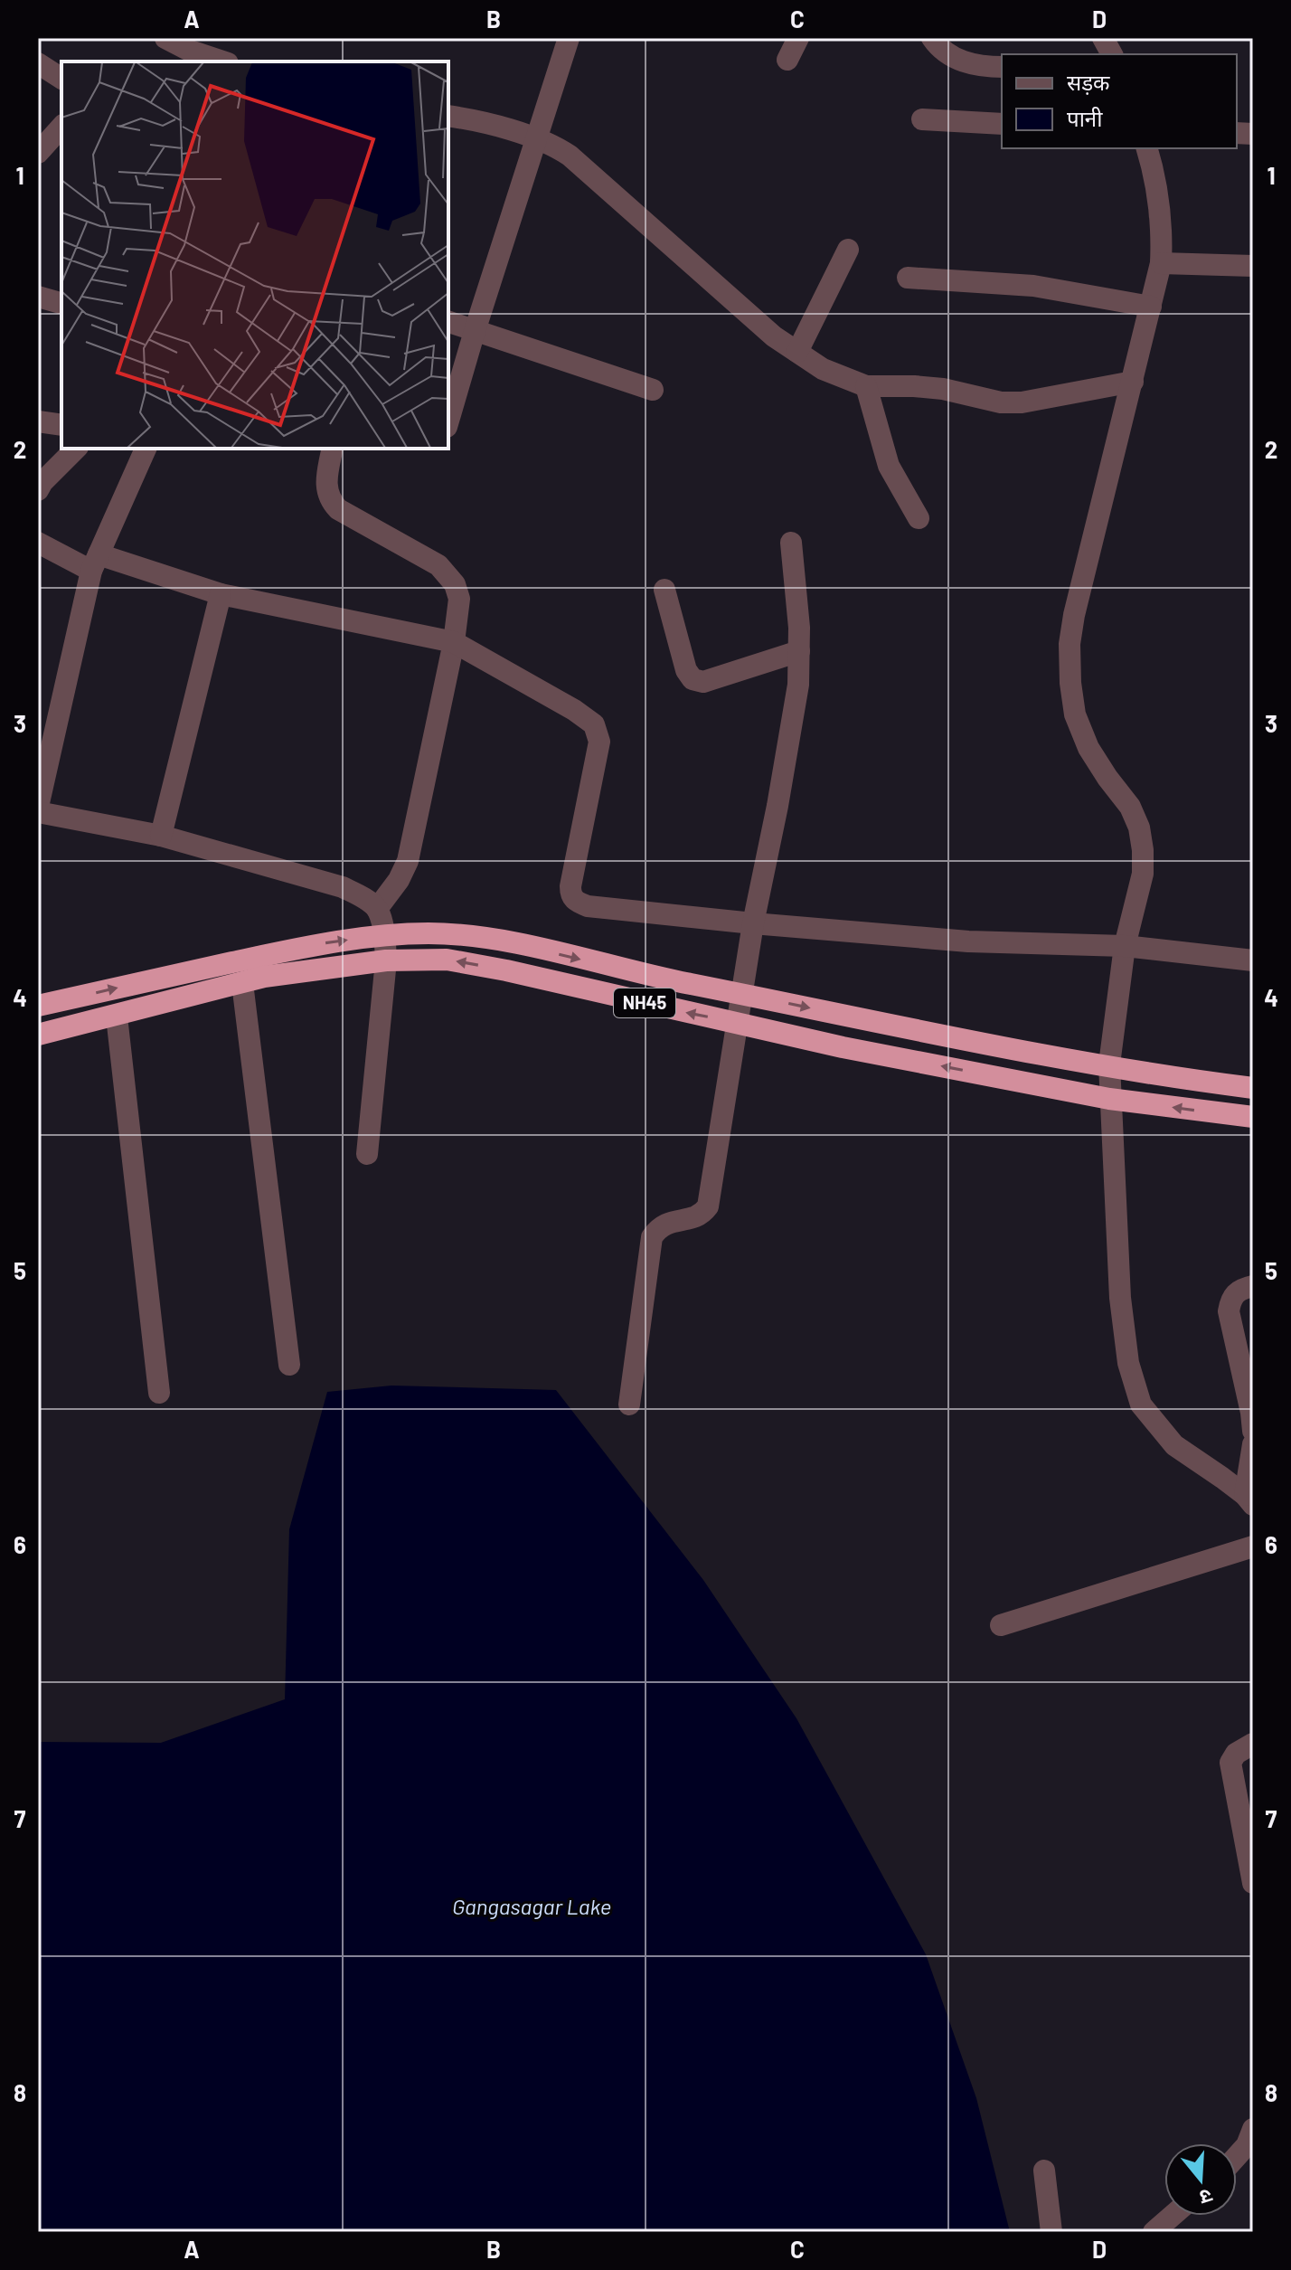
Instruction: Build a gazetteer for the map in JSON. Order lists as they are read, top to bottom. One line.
{"streets":{"highway":["NH45"]},"water":["Gangasagar Lake"],"legend":["सड़क","पानी"],"north":"bottom","grid":{"columns":["A","B","C","D"],"rows":["1","2","3","4","5","6","7","8"]}}
